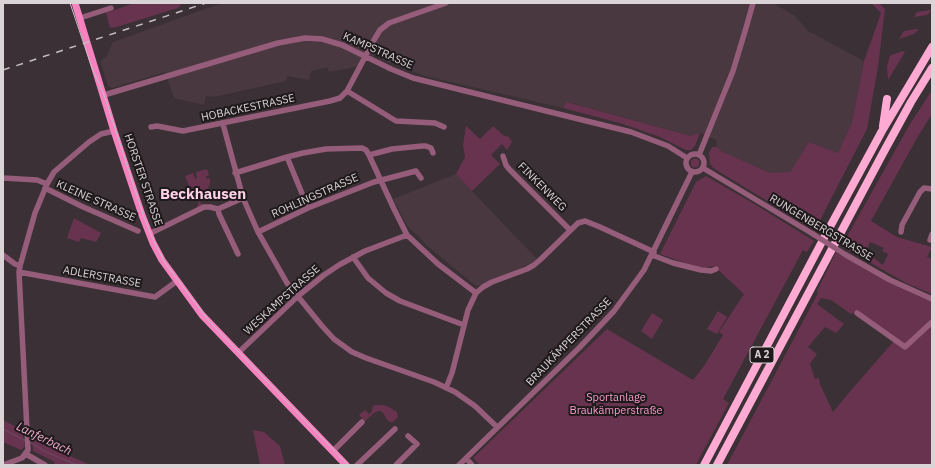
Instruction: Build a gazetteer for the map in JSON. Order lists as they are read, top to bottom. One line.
{"streets":{"highway":["A 2"],"main road":["HORSTER STRASSE"],"street":["KAMPSTRASSE","HOBACKESTRASSE","FINKENWEG","ROHLINGSTRASSE","KLEINE STRASSE","RUNGENBERGSTRASSE","ADLERSTRASSE","WESKAMPSTRASSE","BRAUKÄMPERSTRASSE"]},"crossings":[["KAMPSTRASSE","HOBACKESTRASSE"],["KAMPSTRASSE","HORSTER STRASSE"],["KAMPSTRASSE","RUNGENBERGSTRASSE"],["KAMPSTRASSE","BRAUKÄMPERSTRASSE"],["HORSTER STRASSE","ADLERSTRASSE"],["HORSTER STRASSE","WESKAMPSTRASSE"],["RUNGENBERGSTRASSE","BRAUKÄMPERSTRASSE"]],"districts":["Beckhausen"],"water":["Lanferbach"],"parks":["Sportanlage Braukämperstraße"]}
